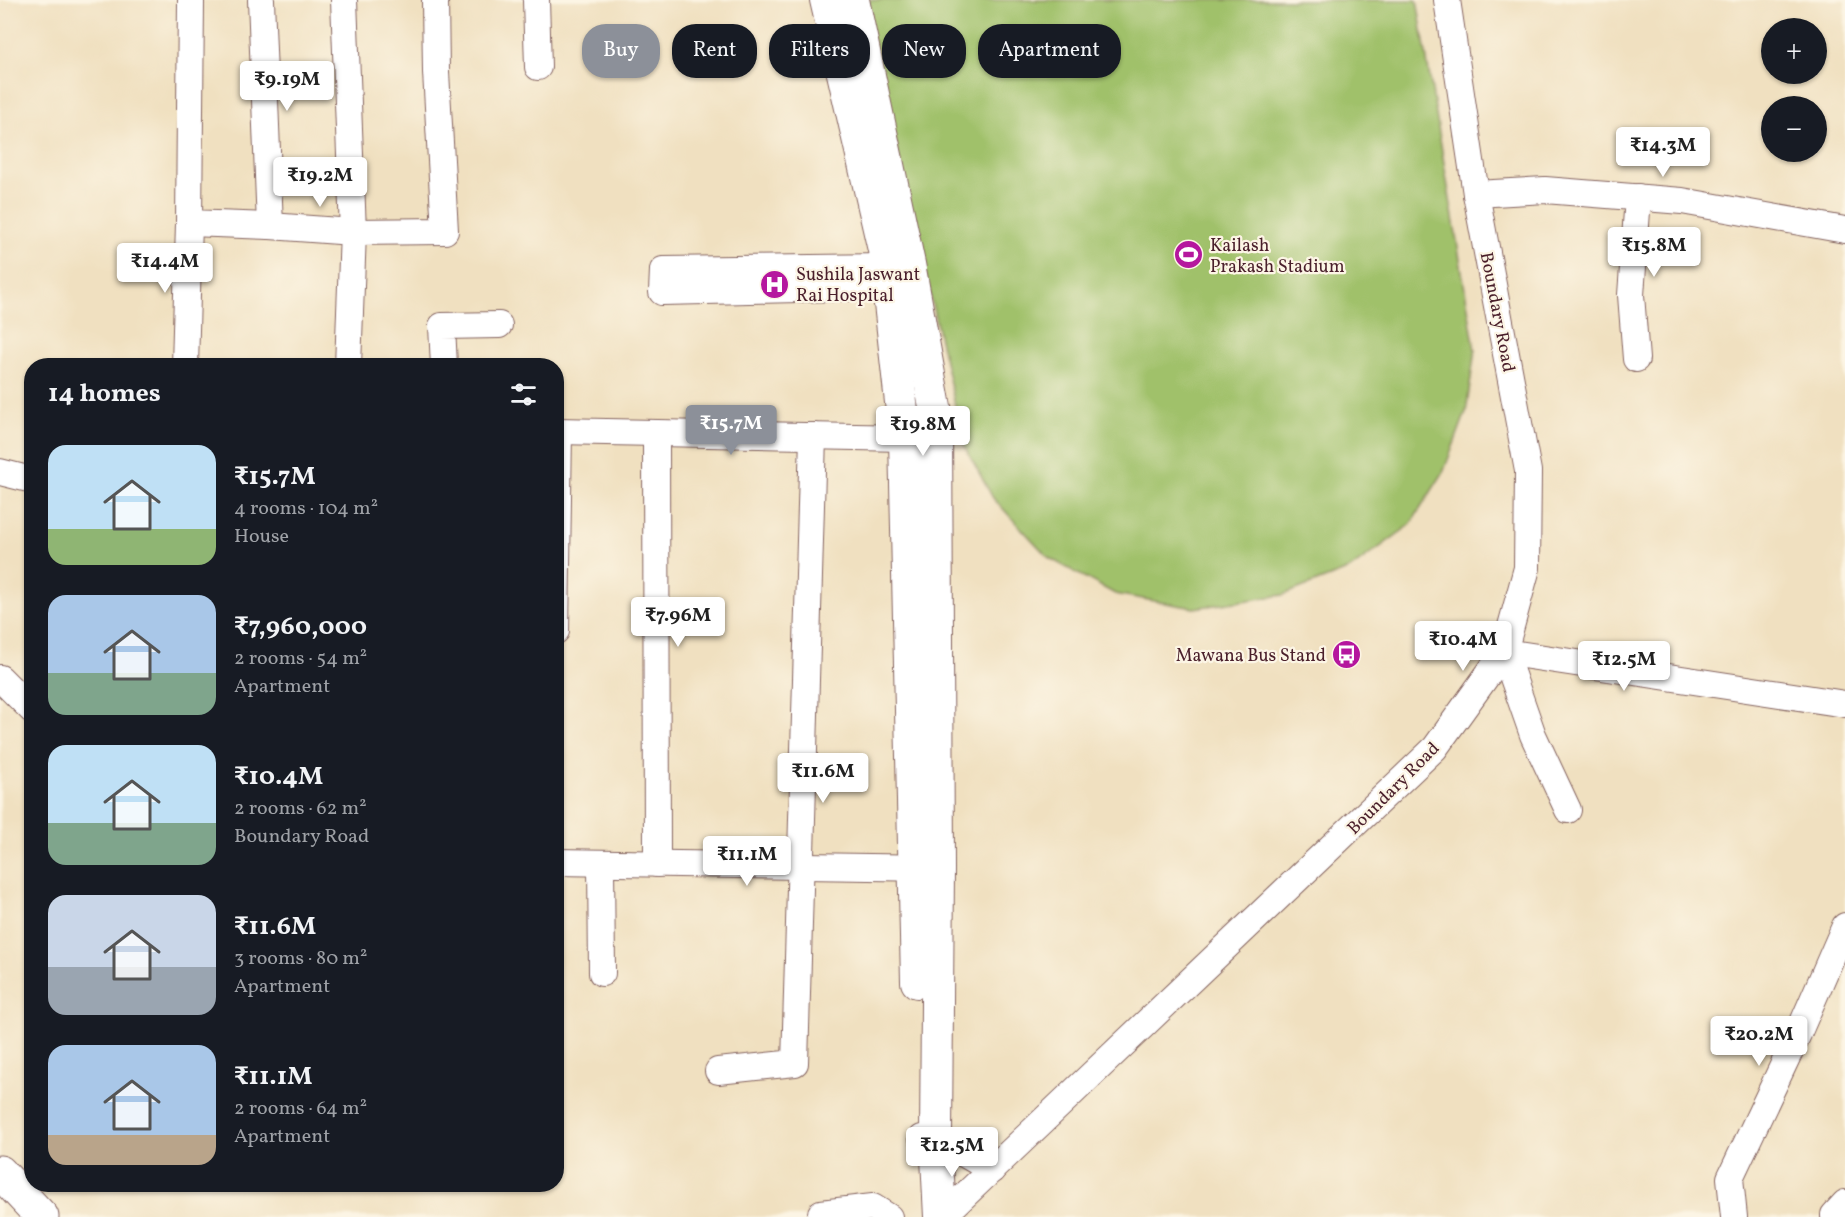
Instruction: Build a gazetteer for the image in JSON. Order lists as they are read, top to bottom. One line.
{"streets":{"street":["Boundary Road"]},"places":{"sports":["Kailash Prakash Stadium"],"hospital":["Sushila Jaswant Rai Hospital"],"bus stop":["Mawana Bus Stand"]},"page":{"map_buttons":["+","−"],"chip":["Buy","Rent","Filters","New","Apartment"],"price":["₹9.19M","₹14.3M","₹19.2M","₹15.8M","₹14.4M","₹15.7M","₹19.8M","₹7.96M","₹10.4M","₹12.5M","₹11.6M","₹11.1M","₹20.2M","₹12.5M"],"heading":"14 homes","list":[{"name":"₹15.7M","note":"4 rooms · 104 m² · House"},{"name":"₹7,960,000","note":"2 rooms · 54 m² · Apartment"},{"name":"₹10.4M","note":"2 rooms · 62 m² · Boundary Road"},{"name":"₹11.6M","note":"3 rooms · 80 m² · Apartment"},{"name":"₹11.1M","note":"2 rooms · 64 m² · Apartment"}]}}
